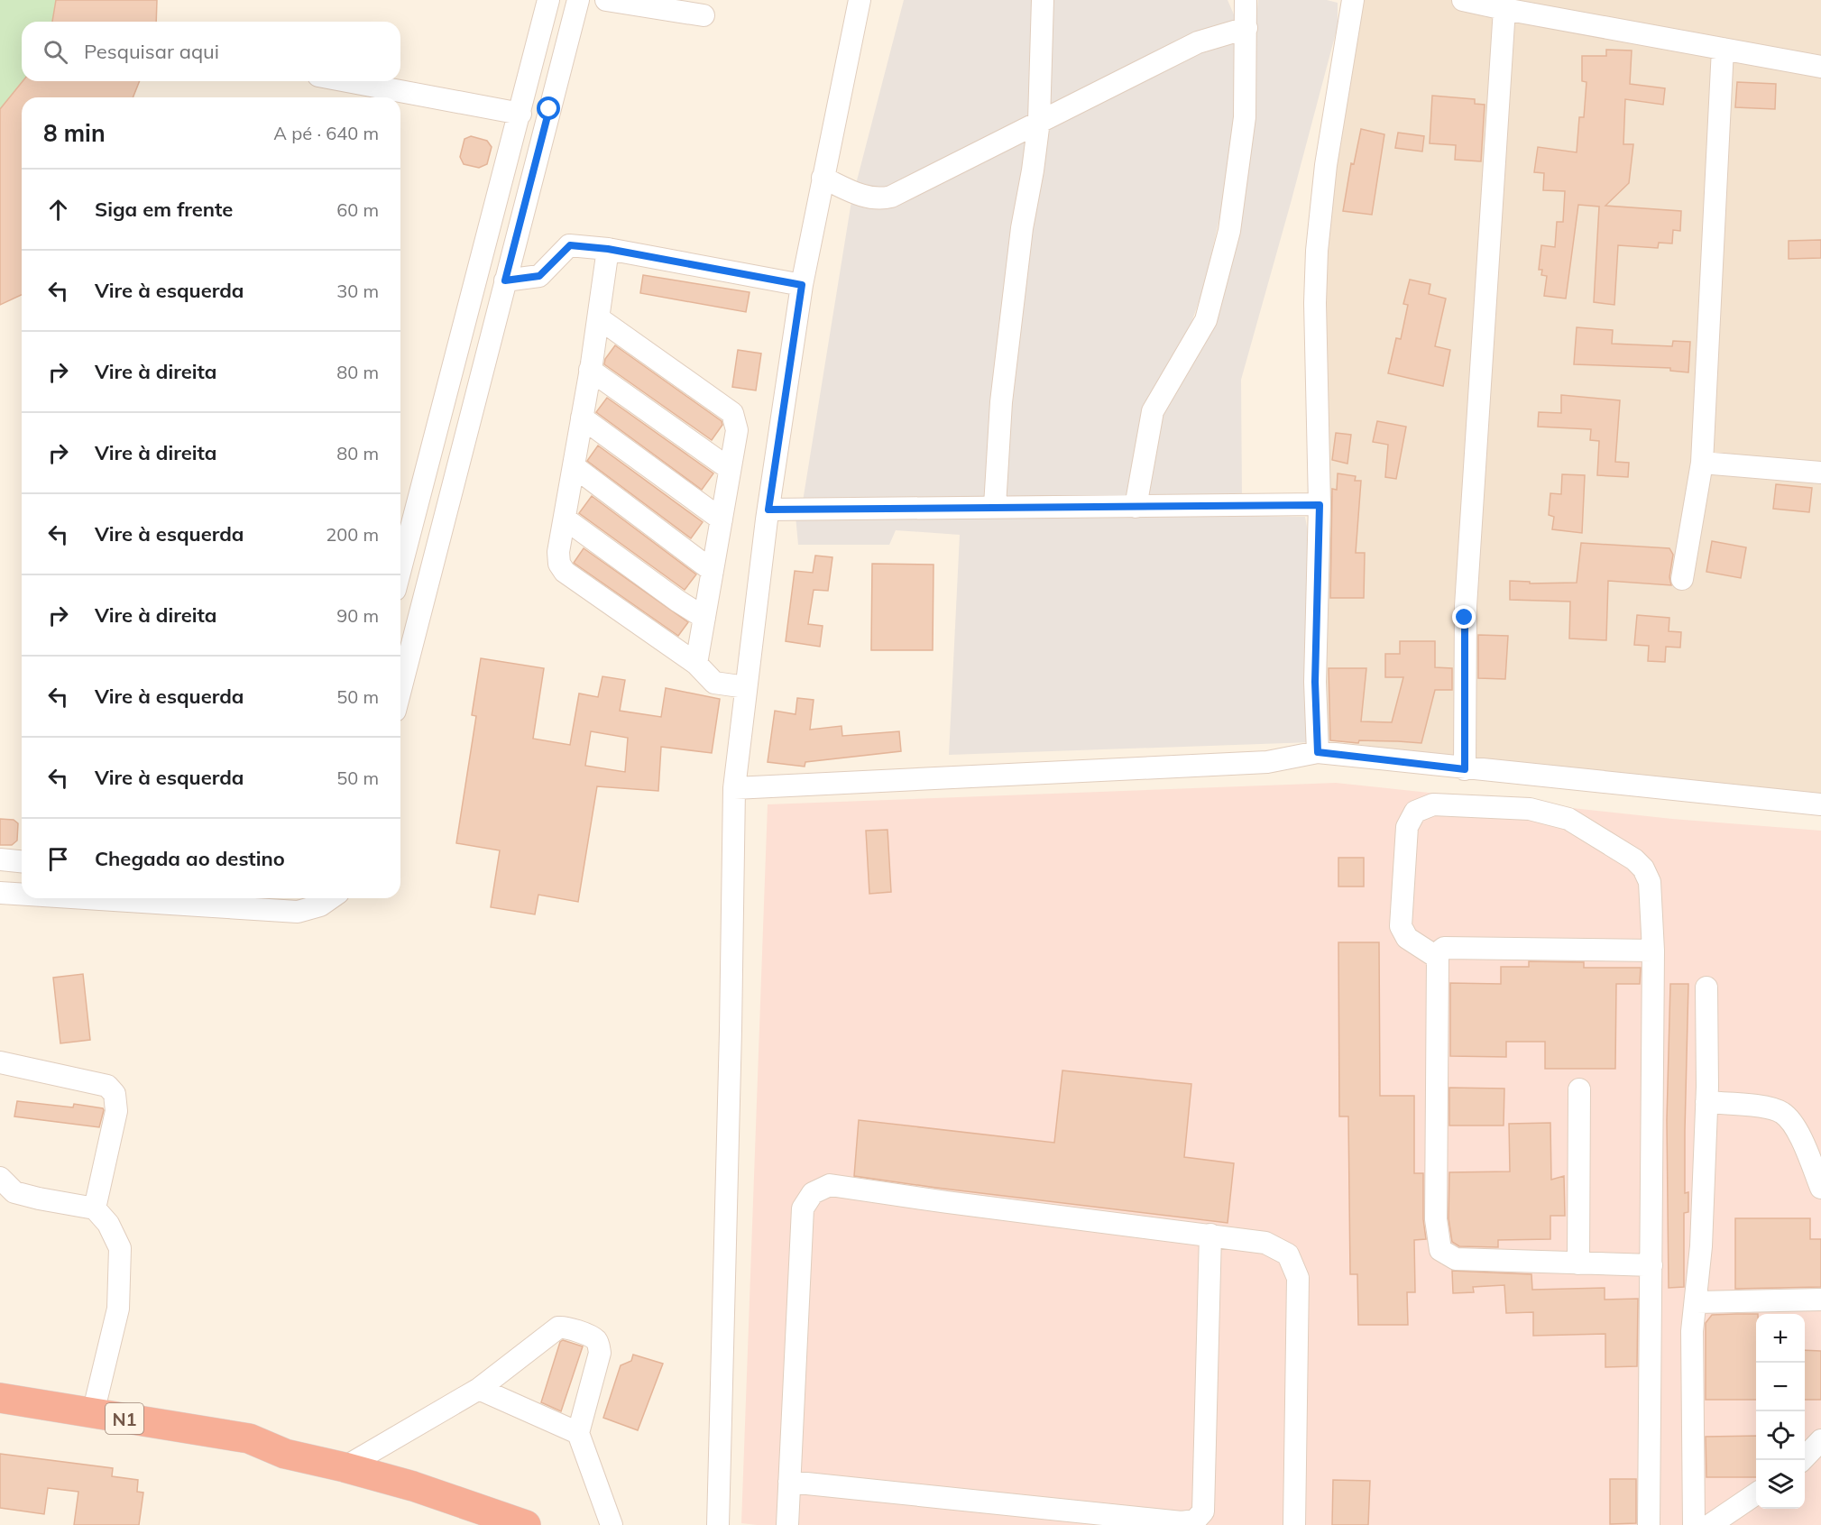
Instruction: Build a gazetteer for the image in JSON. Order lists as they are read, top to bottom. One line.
{"streets":{"highway":["N1"]},"page":{"search":"Pesquisar aqui","heading":["8 min","A pé · 640 m"],"list":[["Siga em frente","60 m"],["Vire à esquerda","30 m"],["Vire à direita","80 m"],["Vire à direita","80 m"],["Vire à esquerda","200 m"],["Vire à direita","90 m"],["Vire à esquerda","50 m"],["Vire à esquerda","50 m"],"Chegada ao destino"],"map_buttons":["+","−"]}}
